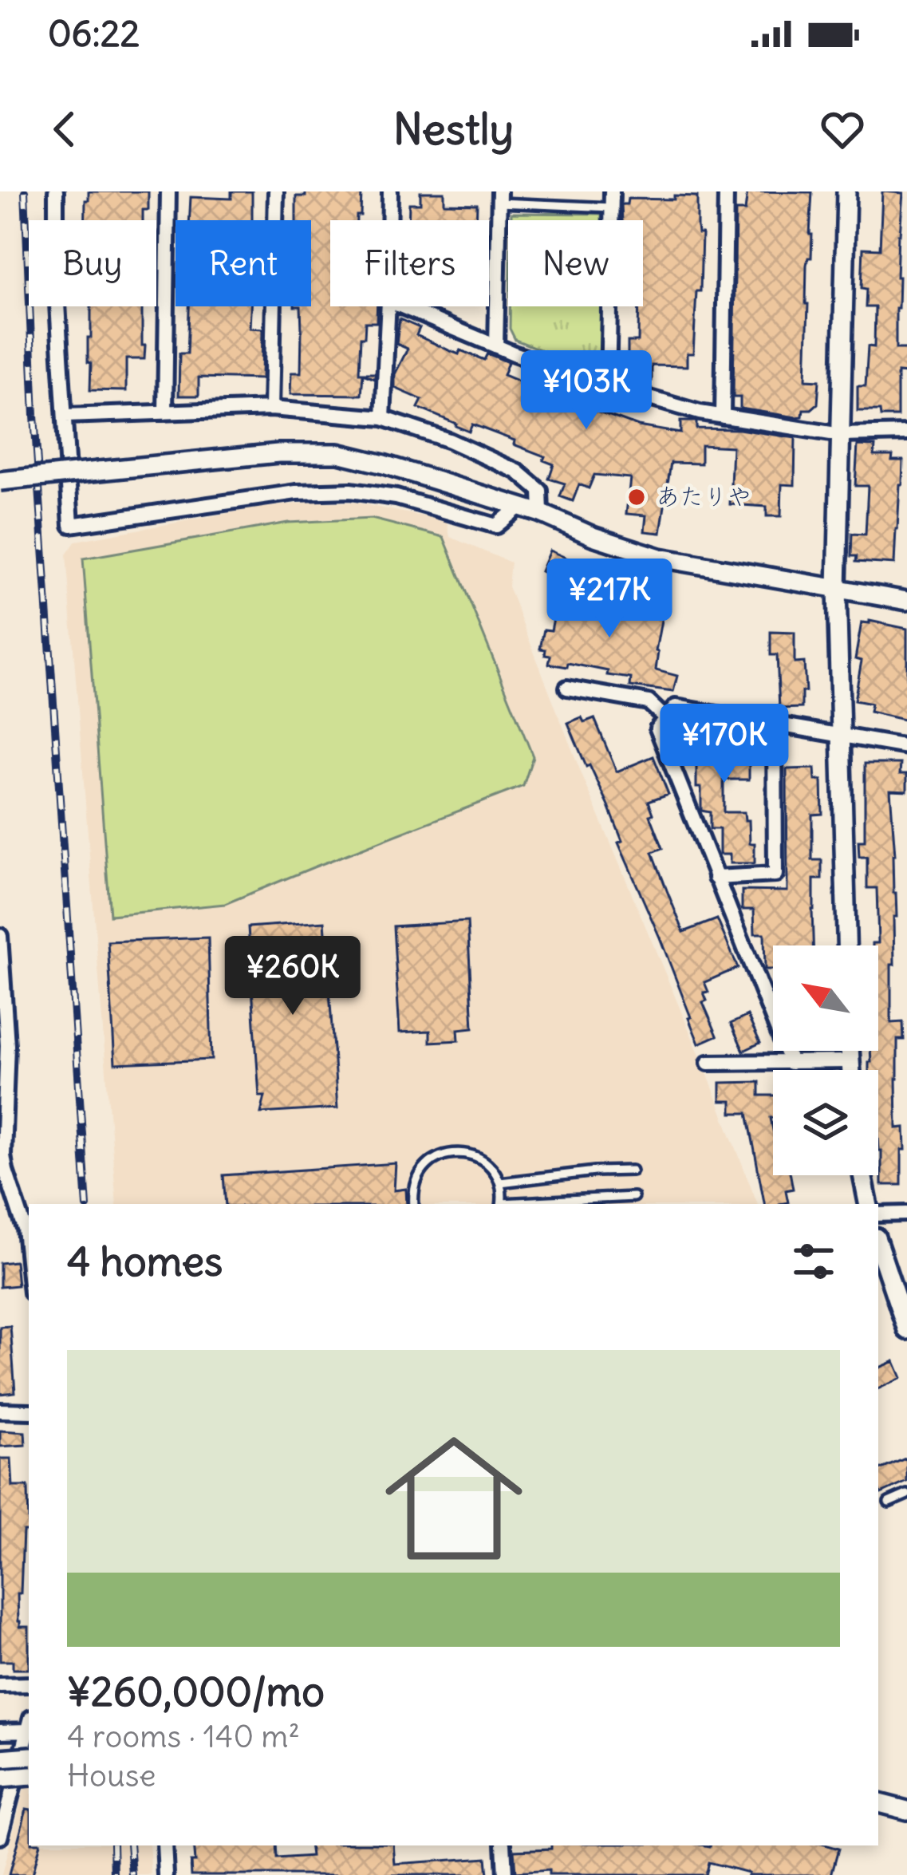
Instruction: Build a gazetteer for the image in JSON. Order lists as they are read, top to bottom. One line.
{"places":["あたりや"],"north":"top left","page":{"status":"06:22","header":"Nestly","chip":["Buy","Rent","Filters","New"],"price":["¥103K","¥217K","¥170K","¥260K"],"heading":"4 homes","list":[{"name":"¥260,000/mo","note":"4 rooms · 140 m² · House"}]}}
